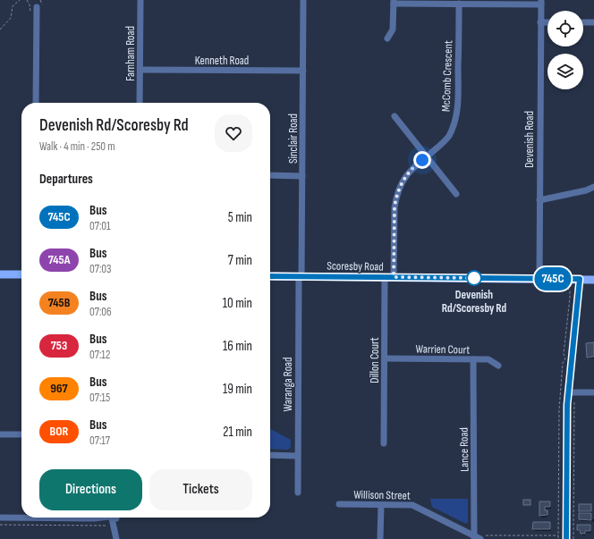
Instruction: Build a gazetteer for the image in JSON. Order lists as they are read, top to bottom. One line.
{"streets":{"main road":["Scoresby Road"],"street":["Farnham Road","Kenneth Road","McComb Crescent","Sinclair Road","Devenish Road","Warrien Court","Dillon Court","Waranga Road","Lance Road","Willison Street"]},"crossings":[["Farnham Road","Kenneth Road"],["Kenneth Road","Sinclair Road"],["McComb Crescent","Scoresby Road"],["Sinclair Road","Scoresby Road"],["Sinclair Road","Waranga Road"],["Devenish Road","Scoresby Road"],["Scoresby Road","Dillon Court"],["Scoresby Road","Waranga Road"],["Warrien Court","Dillon Court"],["Warrien Court","Lance Road"],["Lance Road","Willison Street"]],"places":["Devenish Rd/Scoresby Rd"],"lines":["bus line 745C"],"page":{"on_map":"745C","heading":[["Devenish Rd/Scoresby Rd","Walk · 4 min · 250 m"],"Departures"],"list":[{"mark":"745C","name":"Bus","note":"07:01","value":"5 min"},{"mark":"745A","name":"Bus","note":"07:03","value":"7 min"},{"mark":"745B","name":"Bus","note":"07:06","value":"10 min"},{"mark":"753","name":"Bus","note":"07:12","value":"16 min"},{"mark":"967","name":"Bus","note":"07:15","value":"19 min"},{"mark":"BOR","name":"Bus","note":"07:17","value":"21 min"}],"buttons":["Directions","Tickets"]}}
